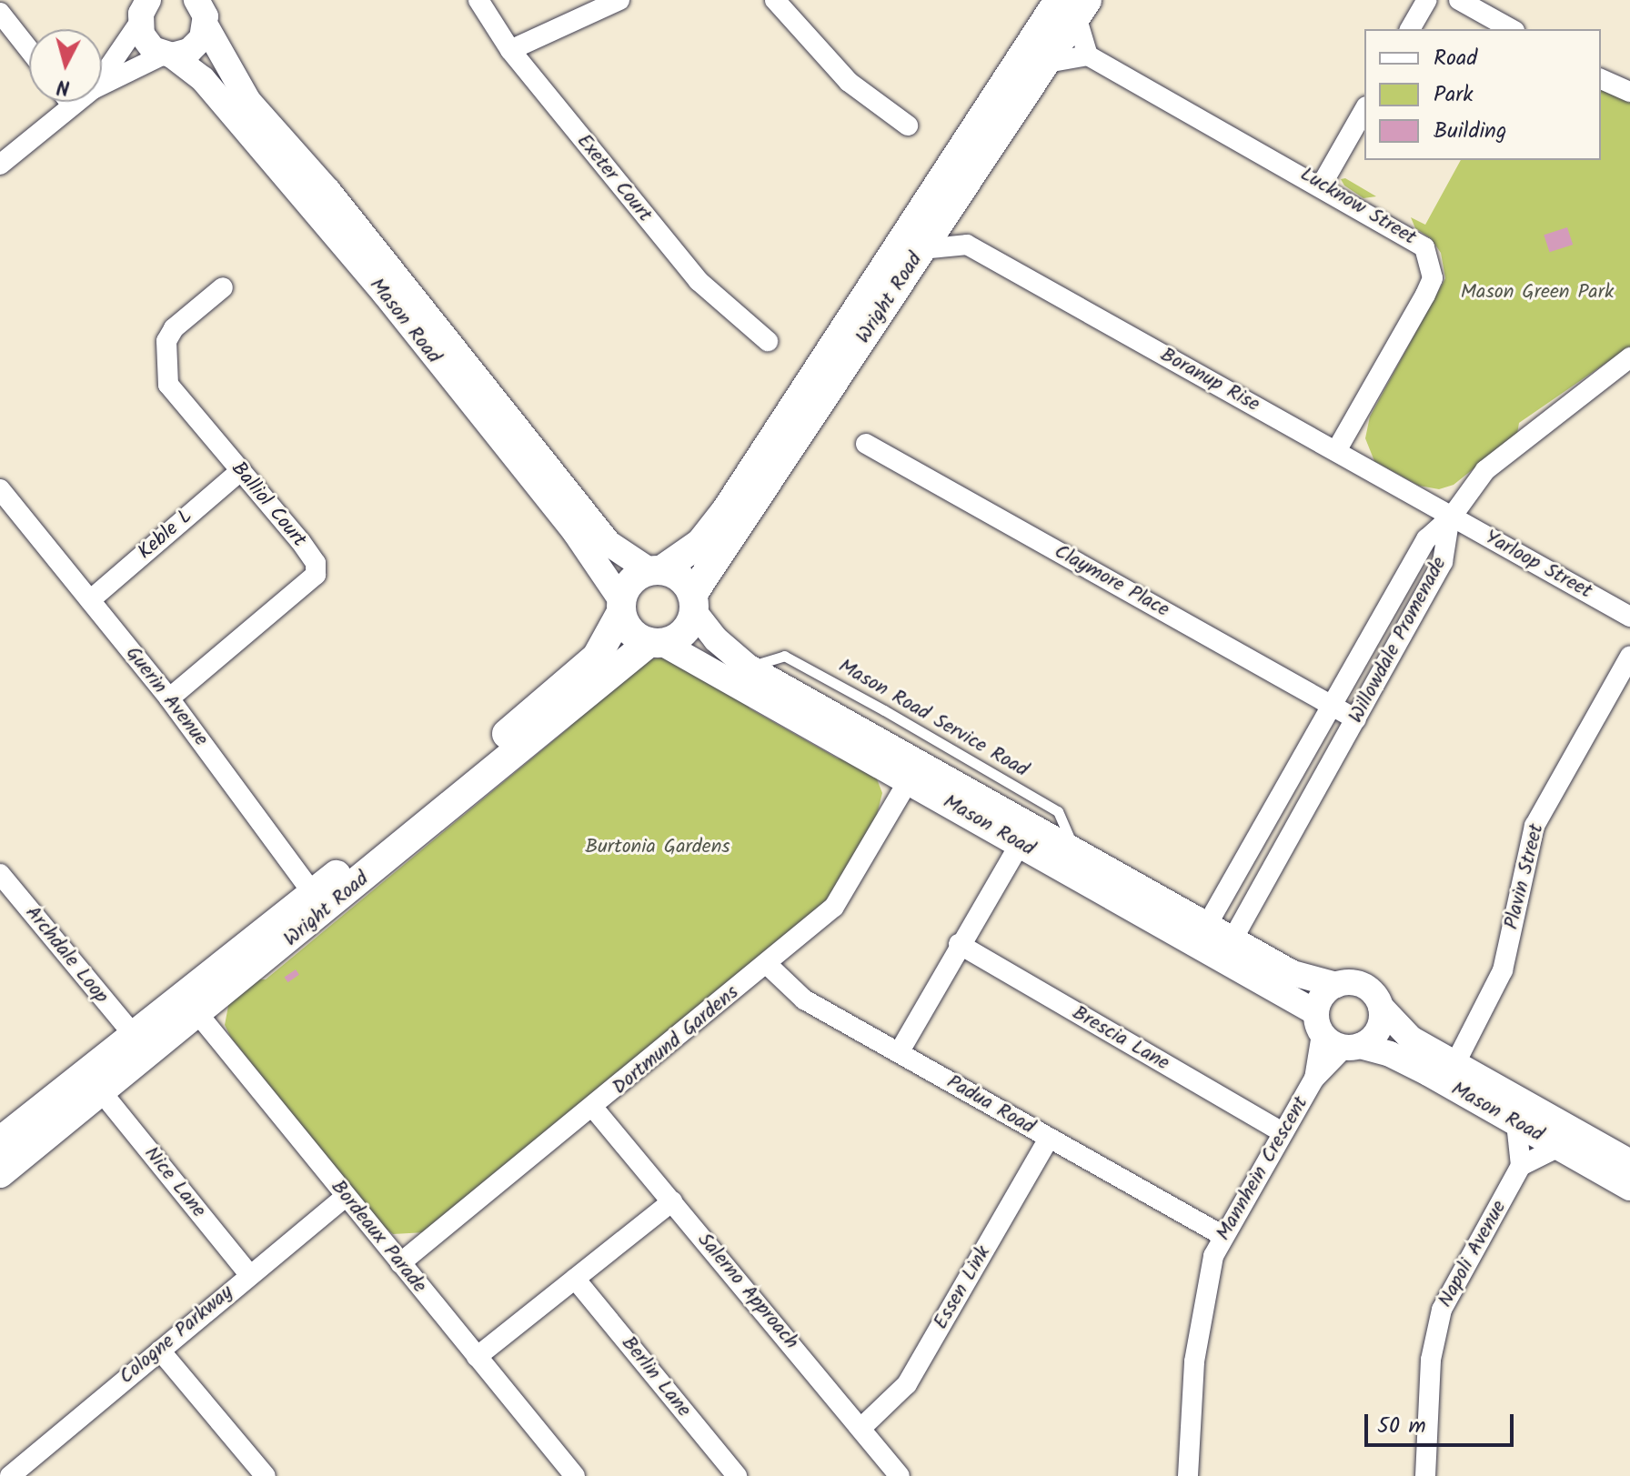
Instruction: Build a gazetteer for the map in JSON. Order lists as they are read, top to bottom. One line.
{"streets":{"main road":["Wright Road"],"street":["Exeter Court","Lucknow Street","Mason Road","Boranup Rise","Balliol Court","Keble L","Yarloop Street","Claymore Place","Willowdale Promenade","Guerin Avenue","Plavin Street","Archdale Loop","Brescia Lane","Dortmund Gardens","Padua Road","Mannhein Crescent","Nice Lane","Bordeaux Parade","Napoli Avenue","Essen Link","Salerno Approach","Cologne Parkway","Berlin Lane"]},"crossings":[["Lucknow Street","Boranup Rise"],["Wright Road","Mason Road"],["Wright Road","Guerin Avenue"],["Wright Road","Archdale Loop"],["Wright Road","Nice Lane"],["Wright Road","Bordeaux Parade"],["Mason Road","Willowdale Promenade"],["Mason Road","Plavin Street"],["Mason Road","Dortmund Gardens"],["Mason Road","Mannhein Crescent"],["Boranup Rise","Yarloop Street"],["Boranup Rise","Willowdale Promenade"],["Balliol Court","Keble L"],["Balliol Court","Guerin Avenue"],["Keble L","Guerin Avenue"],["Yarloop Street","Willowdale Promenade"],["Claymore Place","Willowdale Promenade"],["Brescia Lane","Mannhein Crescent"],["Dortmund Gardens","Padua Road"],["Dortmund Gardens","Bordeaux Parade"],["Dortmund Gardens","Salerno Approach"],["Padua Road","Mannhein Crescent"],["Padua Road","Essen Link"],["Nice Lane","Cologne Parkway"],["Bordeaux Parade","Cologne Parkway"],["Essen Link","Salerno Approach"]],"parks":["Mason Green Park","Burtonia Gardens"],"legend":["Road","Park","Building"],"scale_bar":"50 m","north":"bottom"}
